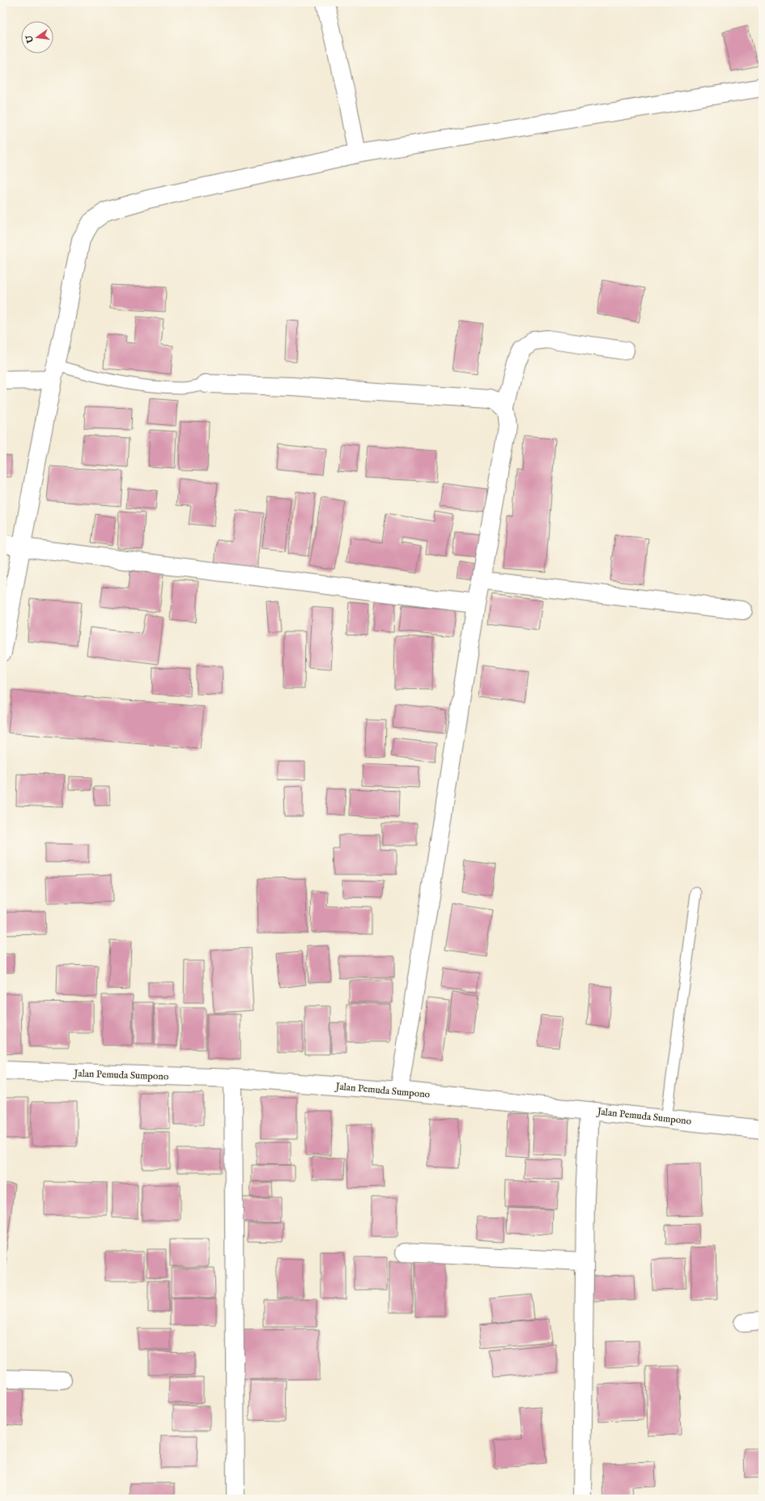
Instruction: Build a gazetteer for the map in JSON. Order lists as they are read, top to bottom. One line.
{"streets":{"street":["Jalan Pemuda Sumpono"]},"north":"left"}
